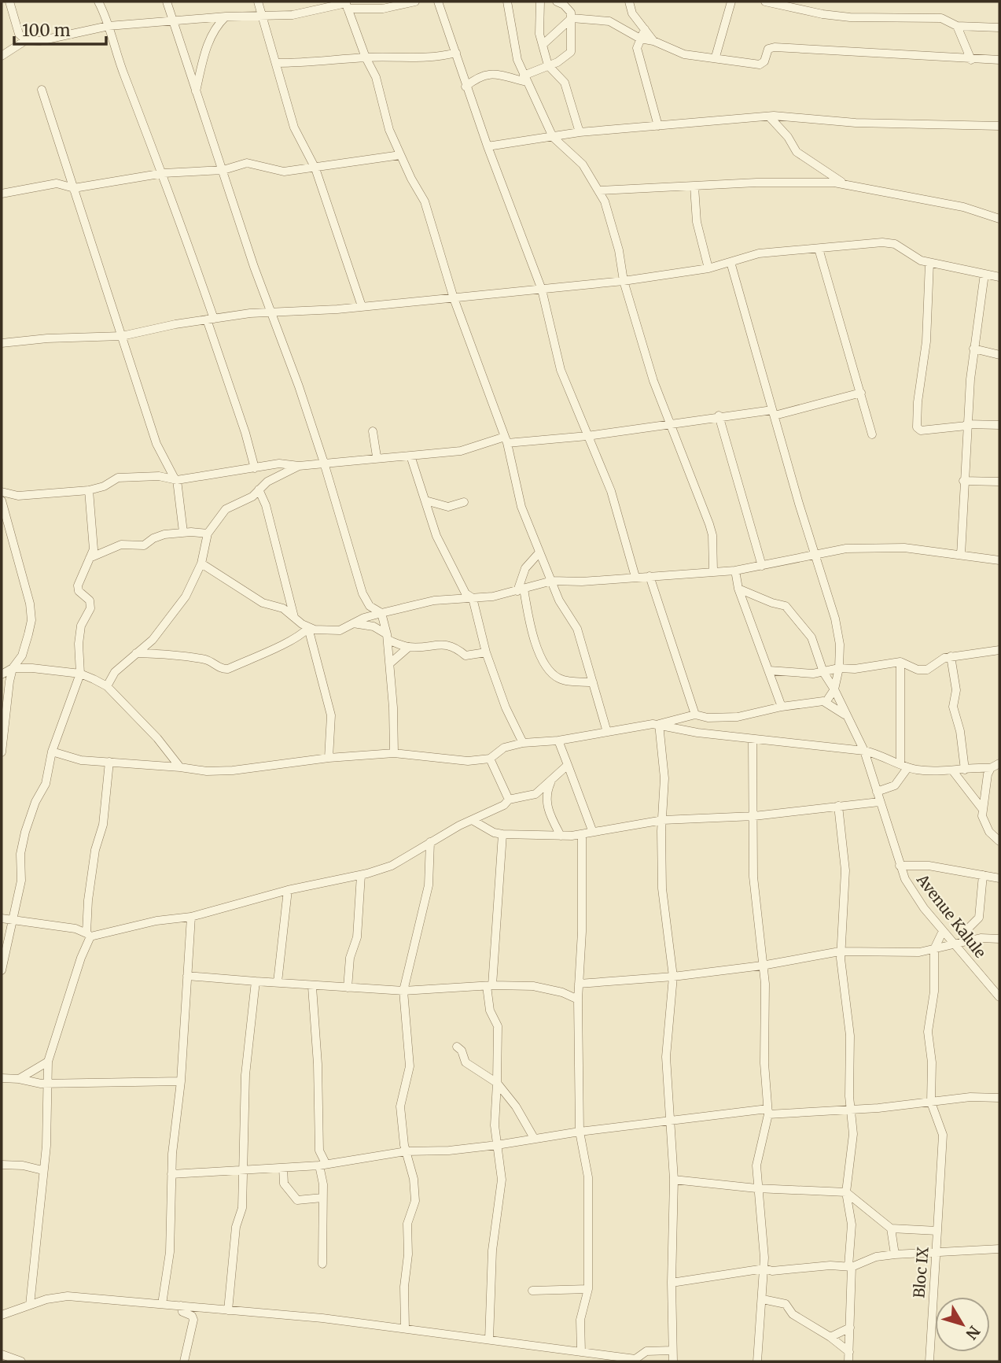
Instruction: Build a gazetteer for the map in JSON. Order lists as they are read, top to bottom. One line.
{"streets":{"street":["Avenue Kalule","Bloc IX"]},"scale_bar":"100 m","north":"bottom right"}
